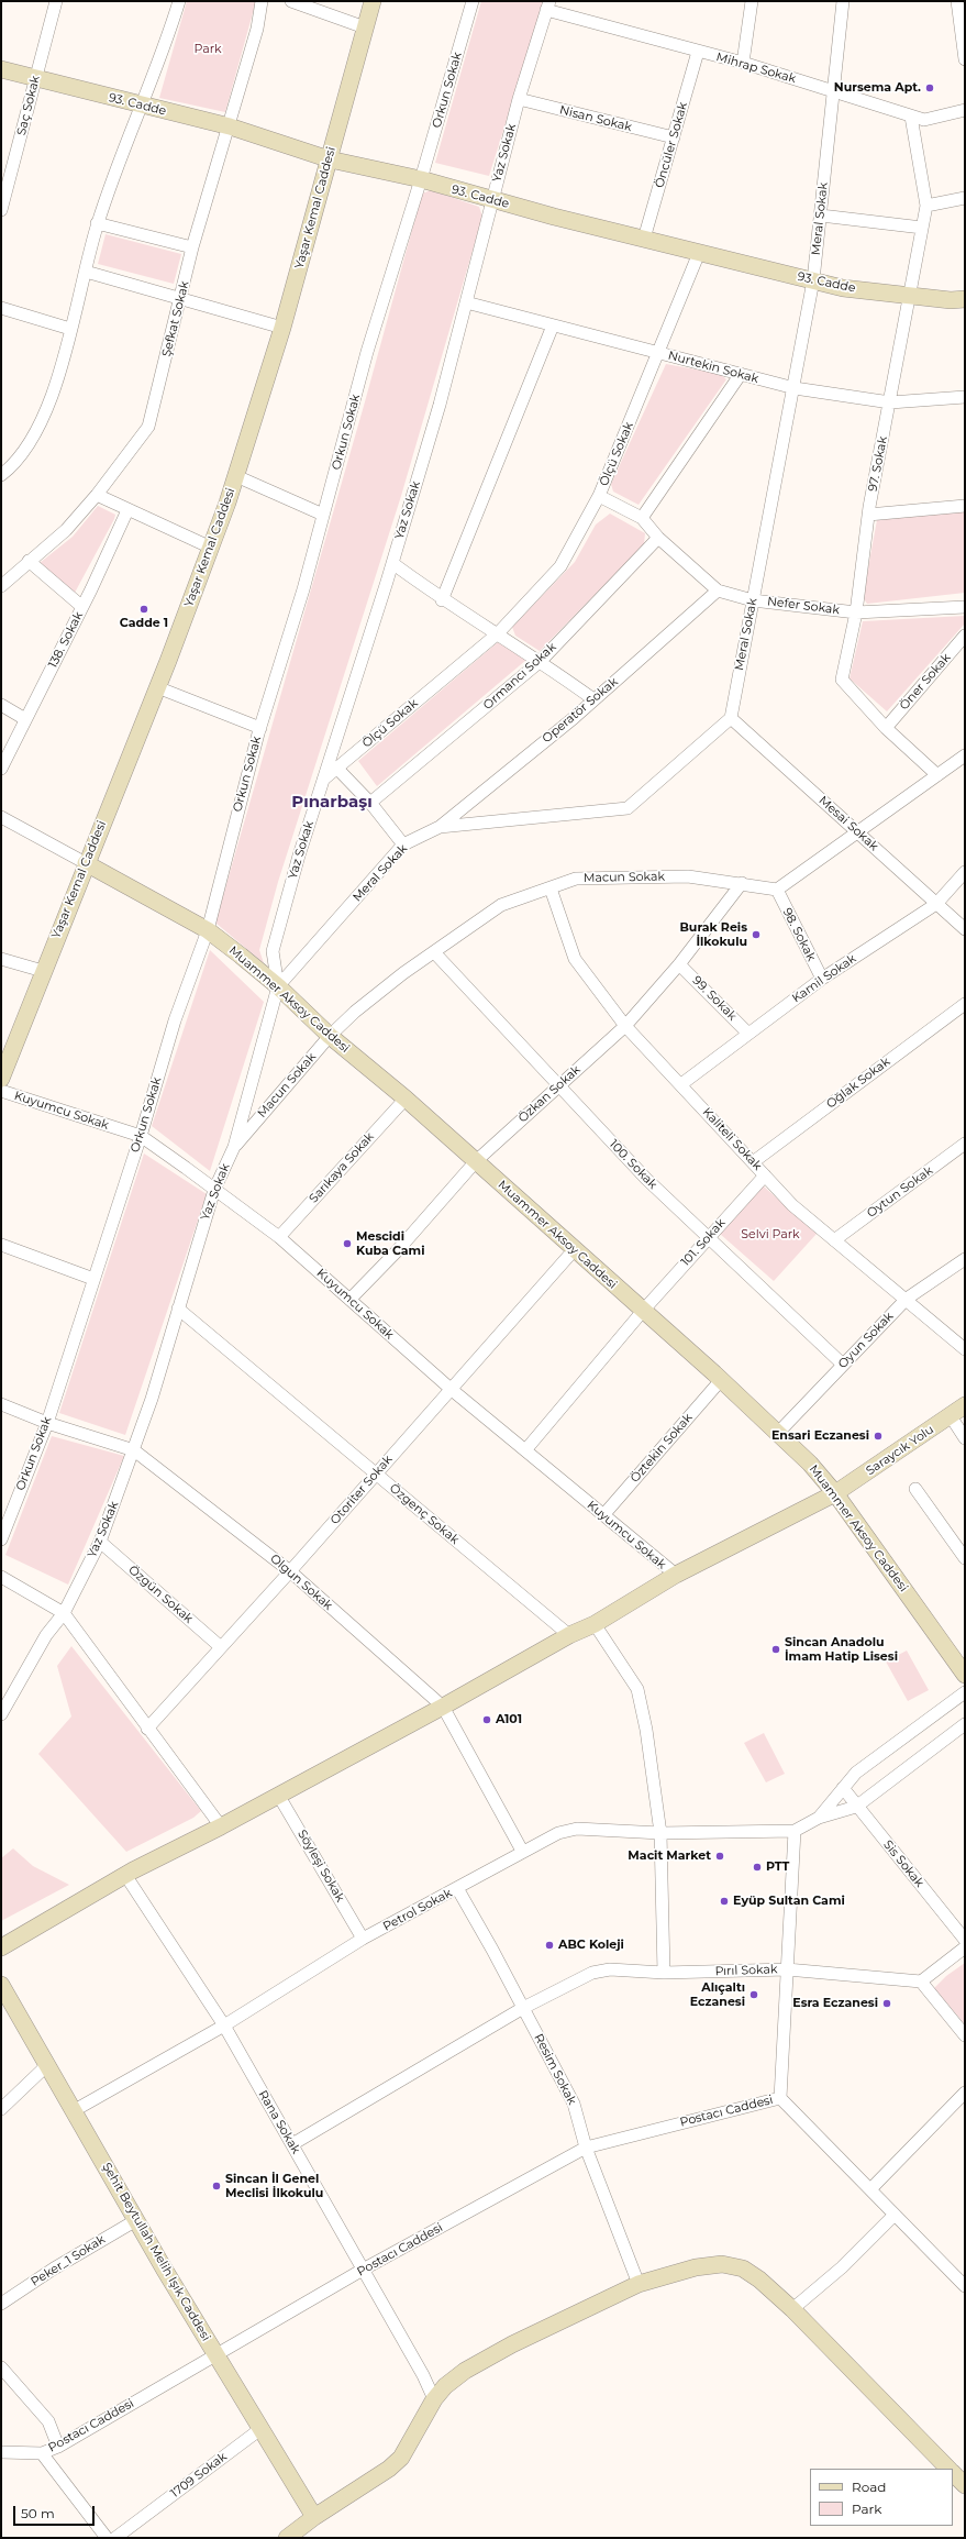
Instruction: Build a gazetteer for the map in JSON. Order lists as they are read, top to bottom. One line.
{"streets":{"main road":["93. Cadde","Yaşar Kemal Caddesi","Muammer Aksoy Caddesi","Saraycık Yolu","Şehit Beytullah Melih Işık Caddesi"],"street":["Mihrap Sokak","Orkun Sokak","Saç Sokak","Nisan Sokak","Öncüler Sokak","Yaz Sokak","Meral Sokak","Şefkat Sokak","Nurtekin Sokak","Ölçü Sokak","97. Sokak","Nefer Sokak","138. Sokak","Ormancı Sokak","Öner Sokak","Operatör Sokak","Mesai Sokak","Macun Sokak","98. Sokak","Kamil Sokak","99. Sokak","Oğlak Sokak","Özkan Sokak","Kuyumcu Sokak","Kaliteli Sokak","100. Sokak","Sarıkaya Sokak","Oytun Sokak","101. Sokak","Oyun Sokak","Öztekin Sokak","Otoriter Sokak","Özgenç Sokak","Olgun Sokak","Özgün Sokak","Sis Sokak","Söyleşi Sokak","Petrol Sokak","Pırıl Sokak","Resim Sokak","Postacı Caddesi","Rana Sokak","Peker_1 Sokak","1709 Sokak"]},"crossings":[["Mihrap Sokak","Öncüler Sokak"],["Mihrap Sokak","Yaz Sokak"],["Mihrap Sokak","Meral Sokak"],["Mihrap Sokak","97. Sokak"],["Orkun Sokak","93. Cadde"],["Orkun Sokak","Muammer Aksoy Caddesi"],["Orkun Sokak","Kuyumcu Sokak"],["Orkun Sokak","Olgun Sokak"],["93. Cadde","Saç Sokak"],["93. Cadde","Öncüler Sokak"],["93. Cadde","Yaz Sokak"],["93. Cadde","Yaşar Kemal Caddesi"],["93. Cadde","Meral Sokak"],["93. Cadde","Şefkat Sokak"],["93. Cadde","Ölçü Sokak"],["93. Cadde","97. Sokak"],["Nisan Sokak","Öncüler Sokak"],["Nisan Sokak","Yaz Sokak"],["Yaz Sokak","Meral Sokak"],["Yaz Sokak","Nurtekin Sokak"],["Yaz Sokak","Ölçü Sokak"],["Yaz Sokak","Macun Sokak"],["Yaz Sokak","Muammer Aksoy Caddesi"],["Yaz Sokak","Kuyumcu Sokak"],["Yaz Sokak","Özgenç Sokak"],["Yaz Sokak","Olgun Sokak"],["Yaz Sokak","Özgün Sokak"],["Yaşar Kemal Caddesi","Muammer Aksoy Caddesi"],["Meral Sokak","Nurtekin Sokak"],["Meral Sokak","Nefer Sokak"],["Meral Sokak","Operatör Sokak"],["Meral Sokak","Mesai Sokak"],["Meral Sokak","Muammer Aksoy Caddesi"],["Nurtekin Sokak","Ölçü Sokak"],["Nurtekin Sokak","97. Sokak"],["Ölçü Sokak","Nefer Sokak"],["97. Sokak","Nefer Sokak"],["97. Sokak","Öner Sokak"],["Nefer Sokak","Ormancı Sokak"],["Nefer Sokak","Operatör Sokak"],["Mesai Sokak","Kamil Sokak"],["Macun Sokak","98. Sokak"],["Macun Sokak","Muammer Aksoy Caddesi"],["Macun Sokak","Özkan Sokak"],["Macun Sokak","Kaliteli Sokak"],["Macun Sokak","100. Sokak"],["98. Sokak","Kamil Sokak"],["Kamil Sokak","99. Sokak"],["Kamil Sokak","Kaliteli Sokak"],["99. Sokak","Özkan Sokak"],["Muammer Aksoy Caddesi","Özkan Sokak"],["Muammer Aksoy Caddesi","Sarıkaya Sokak"],["Muammer Aksoy Caddesi","101. Sokak"],["Muammer Aksoy Caddesi","Oyun Sokak"],["Muammer Aksoy Caddesi","Öztekin Sokak"],["Muammer Aksoy Caddesi","Saraycık Yolu"],["Muammer Aksoy Caddesi","Otoriter Sokak"],["Oğlak Sokak","Kaliteli Sokak"],["Özkan Sokak","Kuyumcu Sokak"],["Özkan Sokak","Kaliteli Sokak"],["Özkan Sokak","100. Sokak"],["Kuyumcu Sokak","Sarıkaya Sokak"],["Kuyumcu Sokak","101. Sokak"],["Kuyumcu Sokak","Öztekin Sokak"],["Kuyumcu Sokak","Saraycık Yolu"],["Kuyumcu Sokak","Otoriter Sokak"],["Kaliteli Sokak","Oytun Sokak"],["Kaliteli Sokak","101. Sokak"],["Kaliteli Sokak","Oyun Sokak"],["100. Sokak","101. Sokak"],["100. Sokak","Oyun Sokak"],["Saraycık Yolu","Özgenç Sokak"],["Saraycık Yolu","Olgun Sokak"],["Saraycık Yolu","Söyleşi Sokak"],["Saraycık Yolu","Rana Sokak"],["Otoriter Sokak","Özgenç Sokak"],["Otoriter Sokak","Olgun Sokak"],["Otoriter Sokak","Özgün Sokak"],["Olgun Sokak","Petrol Sokak"],["Söyleşi Sokak","Petrol Sokak"],["Petrol Sokak","Resim Sokak"],["Petrol Sokak","Rana Sokak"],["Petrol Sokak","Şehit Beytullah Melih Işık Caddesi"],["Pırıl Sokak","Resim Sokak"],["Pırıl Sokak","Rana Sokak"],["Resim Sokak","Postacı Caddesi"],["Postacı Caddesi","Rana Sokak"],["Postacı Caddesi","Şehit Beytullah Melih Işık Caddesi"],["Şehit Beytullah Melih Işık Caddesi","Peker_1 Sokak"],["Şehit Beytullah Melih Işık Caddesi","1709 Sokak"]],"districts":["Pınarbaşı"],"parks":["Park","Selvi Park"],"places":["Nursema Apt.","Cadde 1","Burak Reis İlkokulu","Mescidi Kuba Cami","Ensari Eczanesi","Sincan Anadolu İmam Hatip Lisesi","A101","Macit Market","PTT","Eyüp Sultan Cami","ABC Koleji","Alıçaltı Eczanesi","Esra Eczanesi","Sincan İl Genel Meclisi İlkokulu"],"legend":["Road","Park"],"scale_bar":"50 m"}
